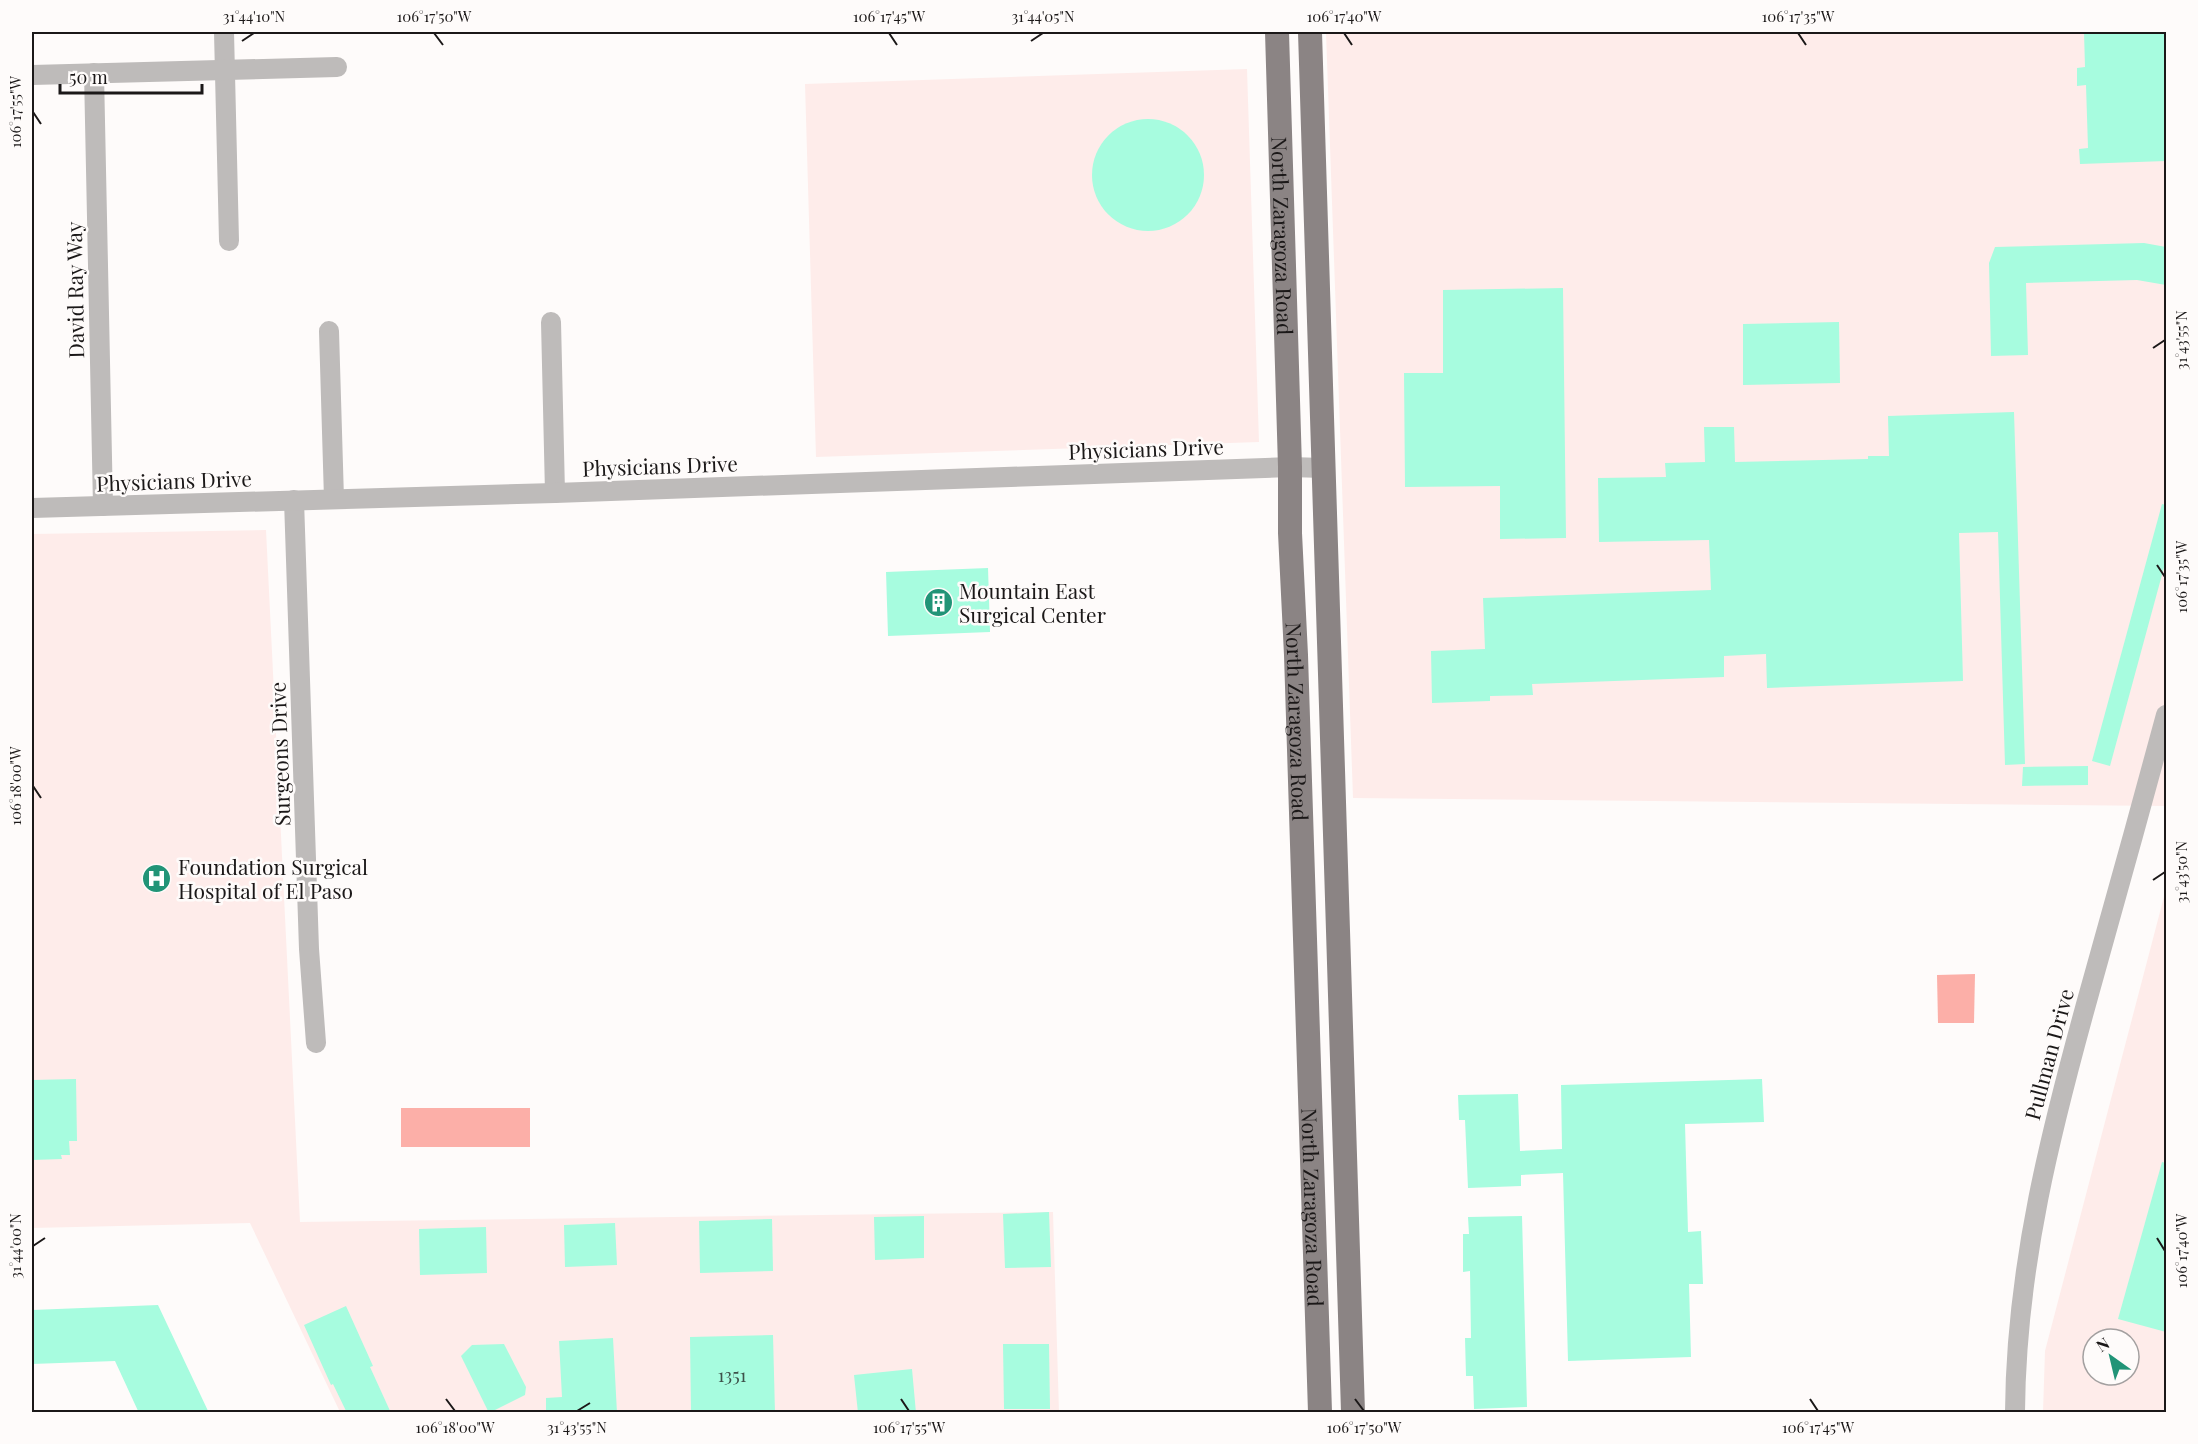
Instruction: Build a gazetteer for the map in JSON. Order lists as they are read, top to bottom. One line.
{"streets":{"main road":["North Zaragoza Road"],"street":["David Ray Way","Physicians Drive","Surgeons Drive","Pullman Drive"]},"crossings":[["North Zaragoza Road","Physicians Drive"],["David Ray Way","Physicians Drive"],["Physicians Drive","Surgeons Drive"]],"places":{"building":["Mountain East Surgical Center"],"hospital":["Foundation Surgical Hospital of El Paso"]},"house_numbers":["1351"],"scale_bar":"50 m","north":"top left","coordinates":["31°44'10\"N","106°17'50\"W","106°17'45\"W","31°44'05\"N","106°17'40\"W","106°17'35\"W","106°17'55\"W","31°43'55\"N","106°18'00\"W","31°43'50\"N","31°44'00\"N"]}
